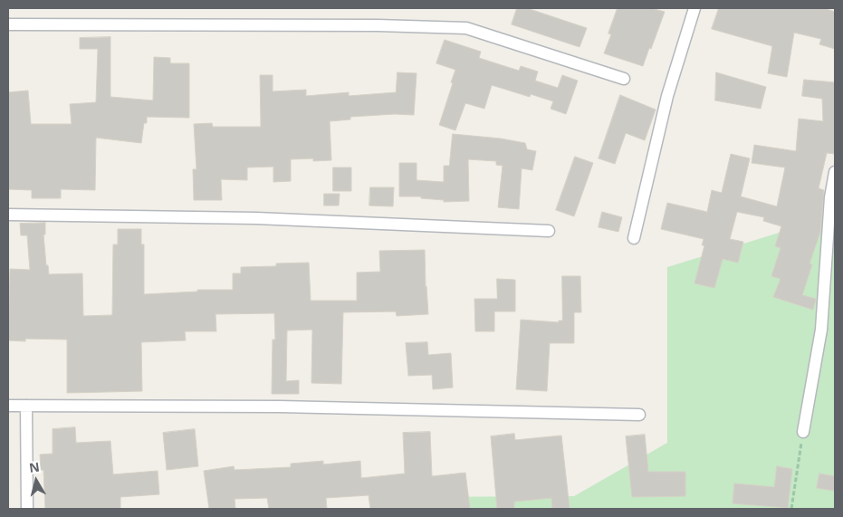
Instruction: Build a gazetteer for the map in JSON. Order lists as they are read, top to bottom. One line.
{"north":"top"}
